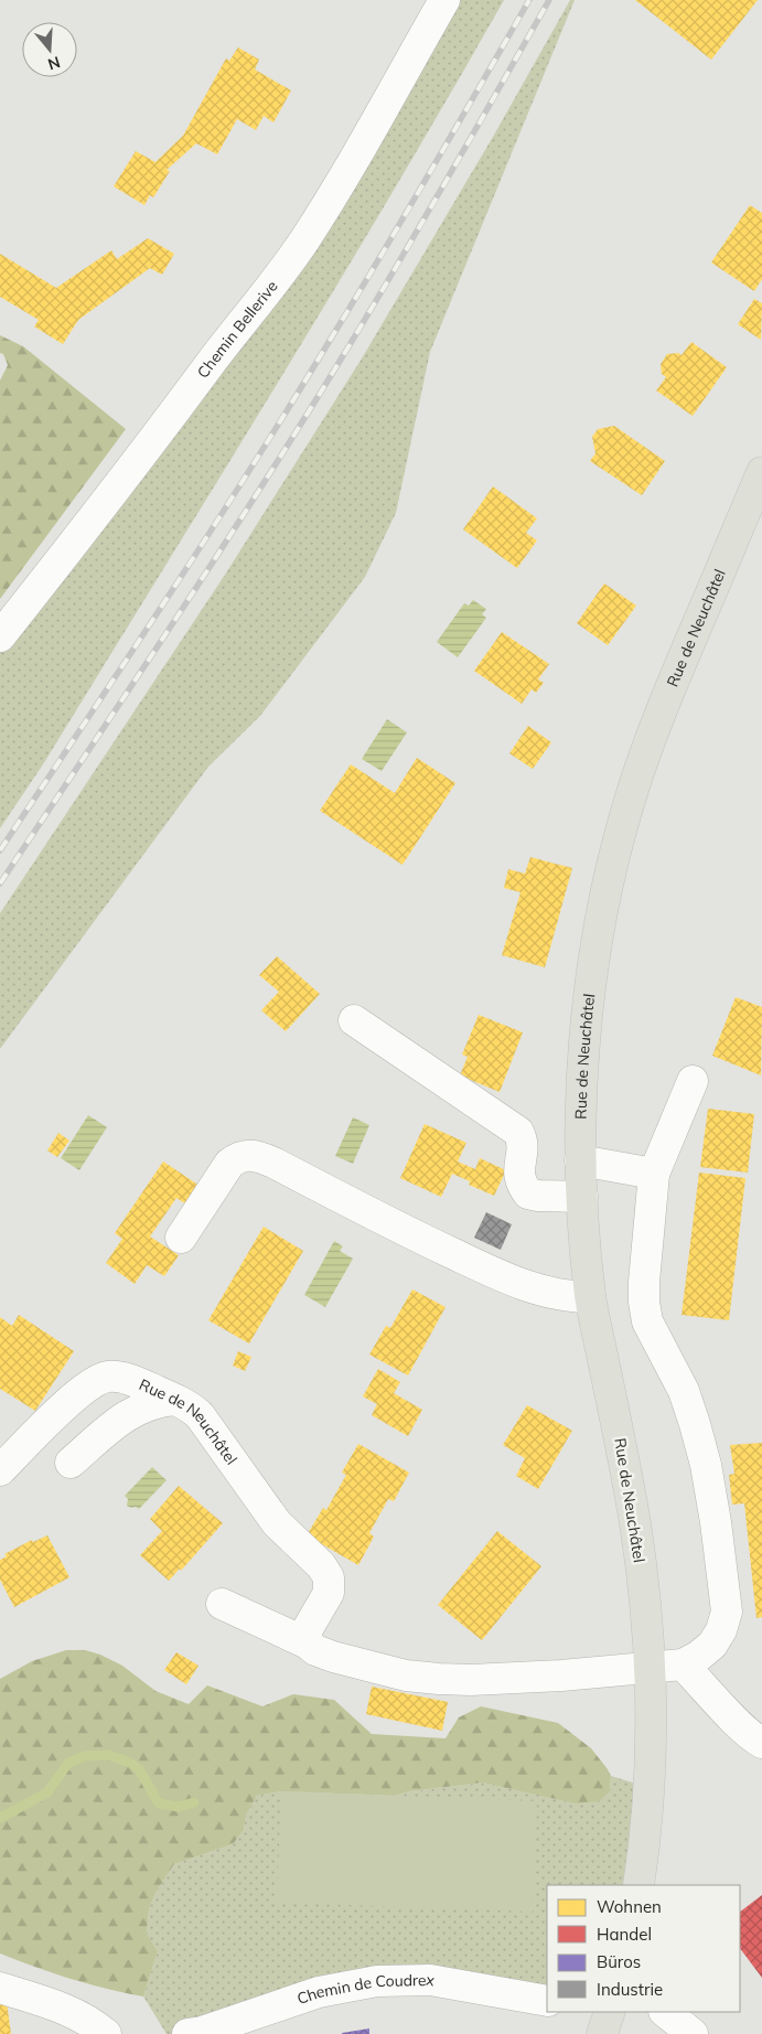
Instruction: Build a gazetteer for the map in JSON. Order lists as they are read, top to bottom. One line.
{"streets":{"main road":["Rue de Neuchâtel"],"street":["Chemin Bellerive","Chemin de Coudrex"]},"legend":["Wohnen","Handel","Büros","Industrie"],"north":"bottom"}
